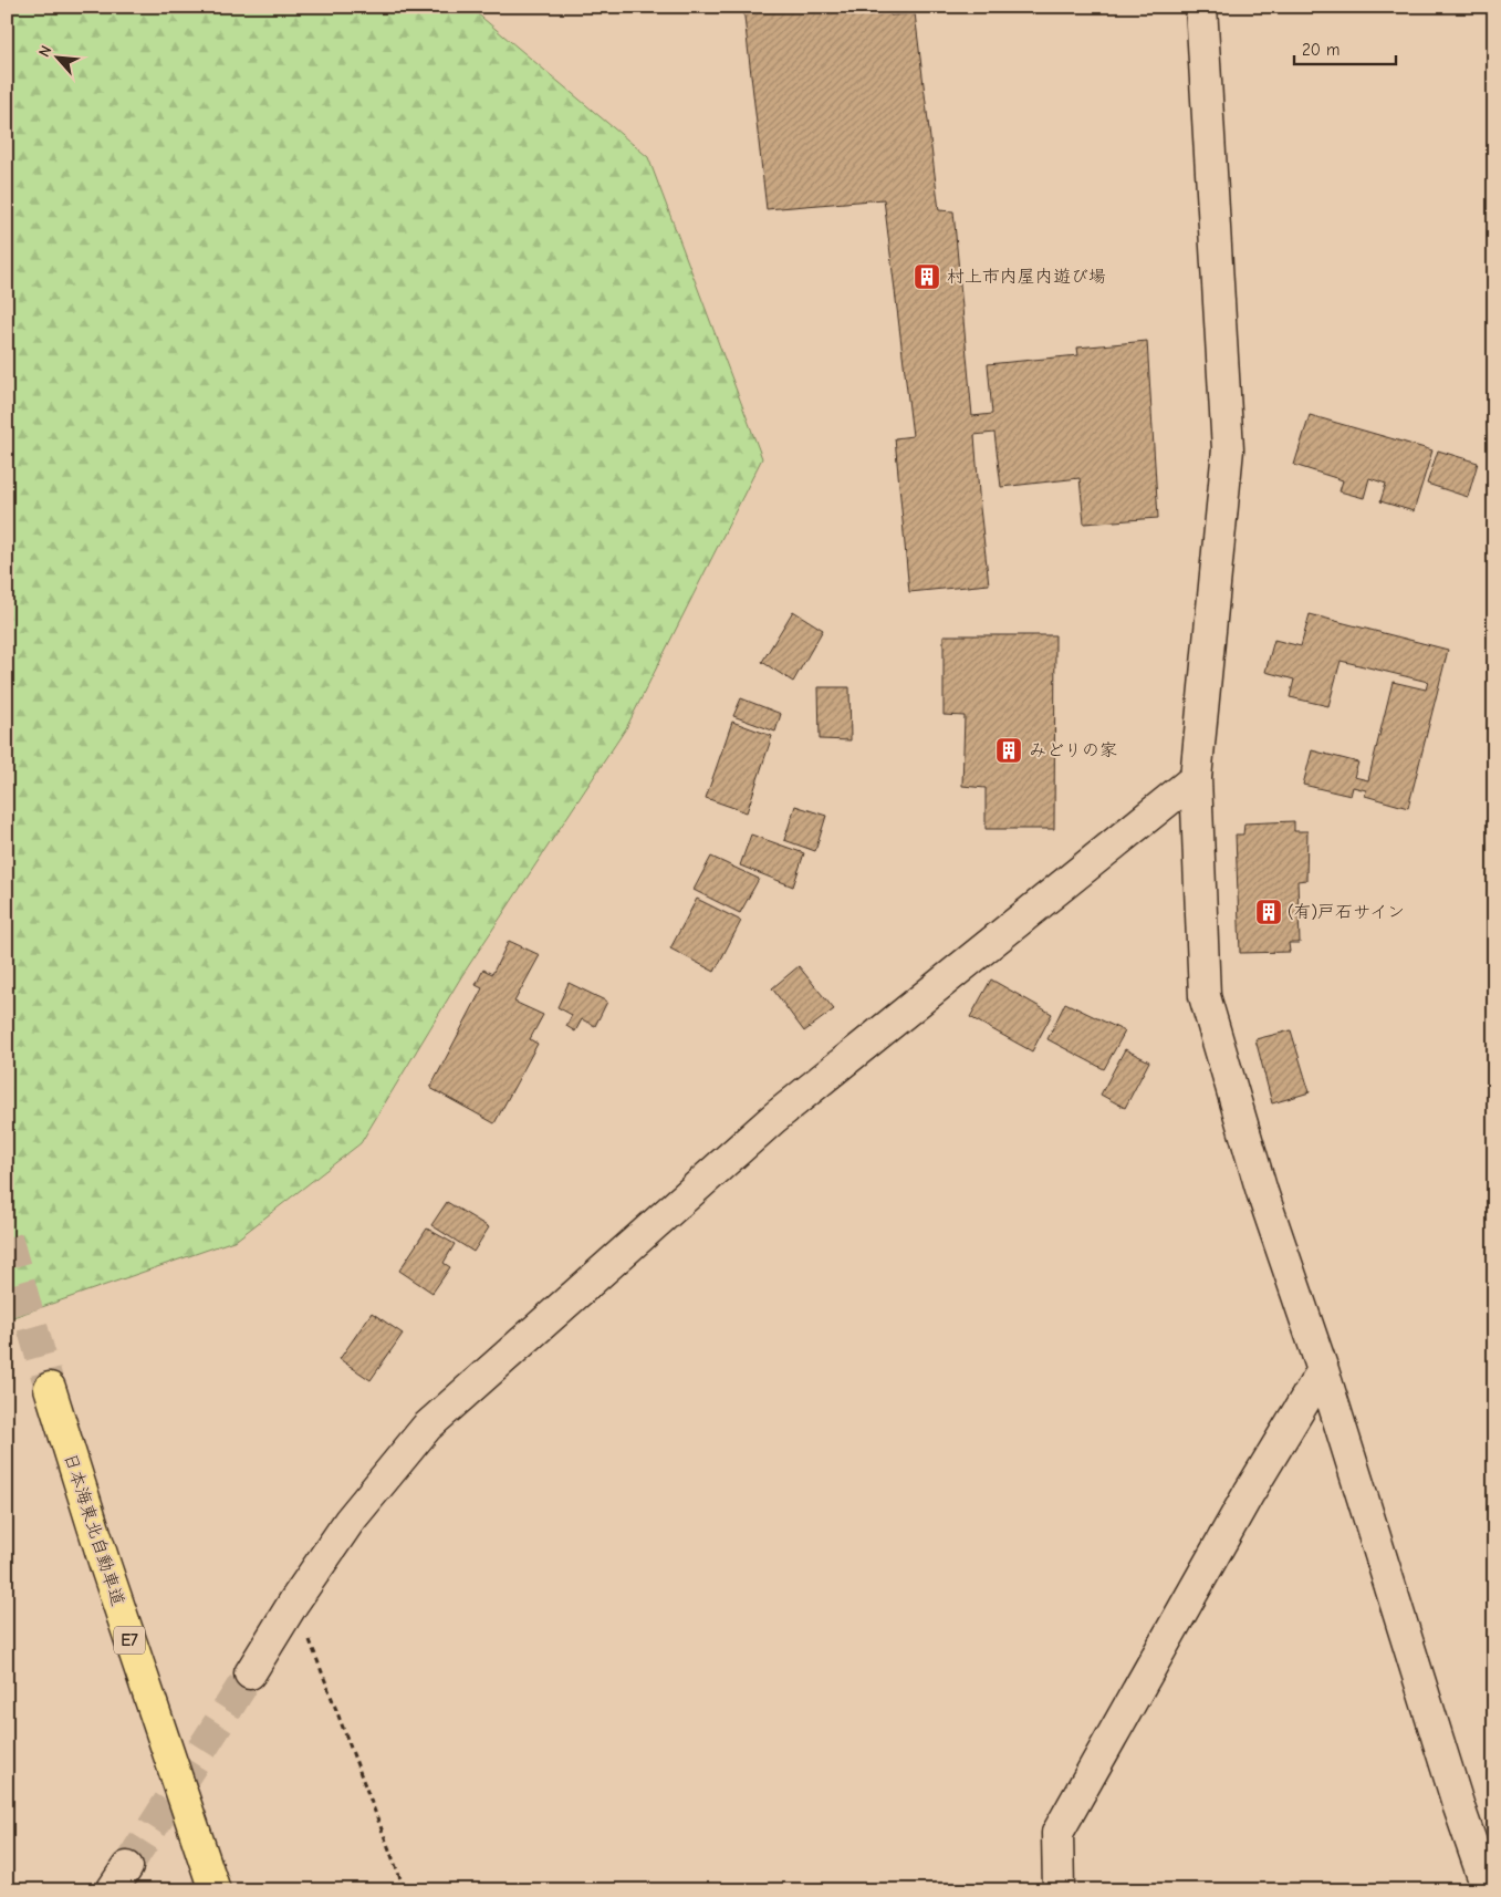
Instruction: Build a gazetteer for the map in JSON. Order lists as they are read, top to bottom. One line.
{"streets":{"highway":["日本海東北自動車道","E7"]},"places":{"building":["村上市内屋内遊び場","みどりの家","(有)戸石サイン"]},"scale_bar":"20 m","north":"top left"}
